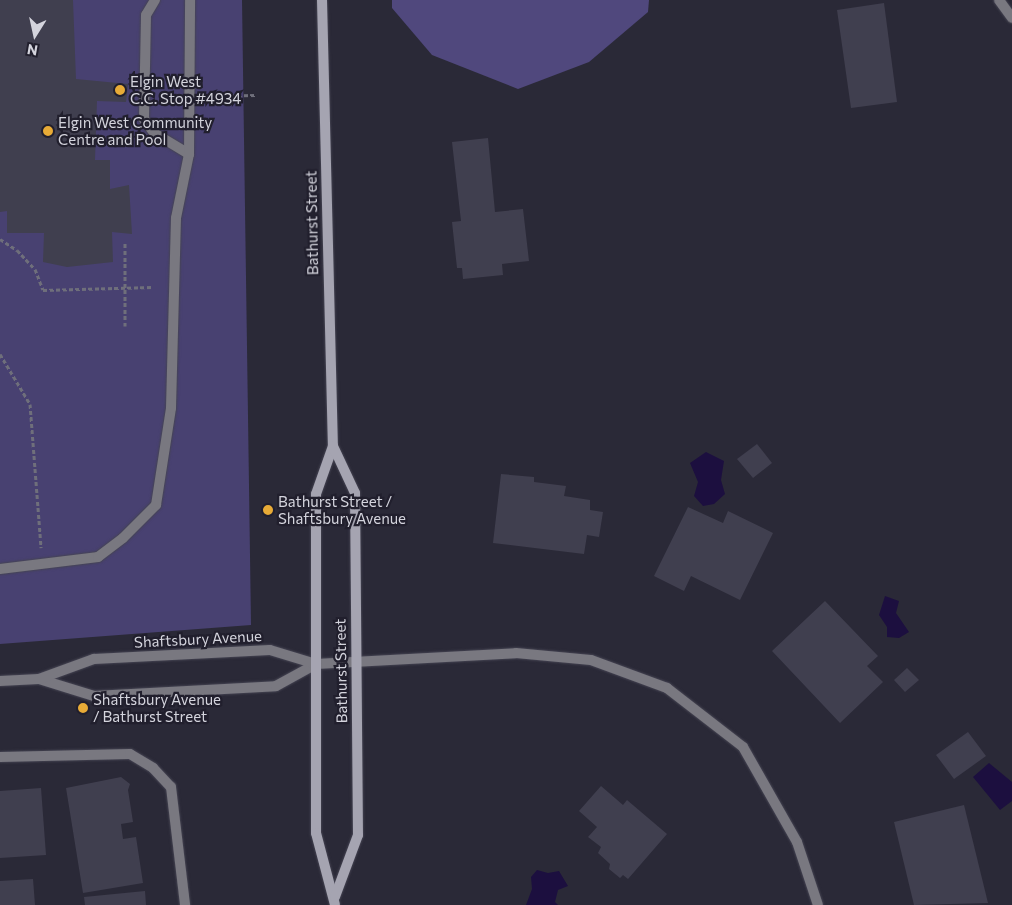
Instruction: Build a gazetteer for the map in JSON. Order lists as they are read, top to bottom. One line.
{"streets":{"main road":["Bathurst Street"],"street":["Shaftsbury Avenue"]},"crossings":[["Bathurst Street","Shaftsbury Avenue"]],"places":["Elgin West C.C. Stop #4934","Elgin West Community Centre and Pool","Bathurst Street / Shaftsbury Avenue","Shaftsbury Avenue / Bathurst Street"],"north":"bottom"}
